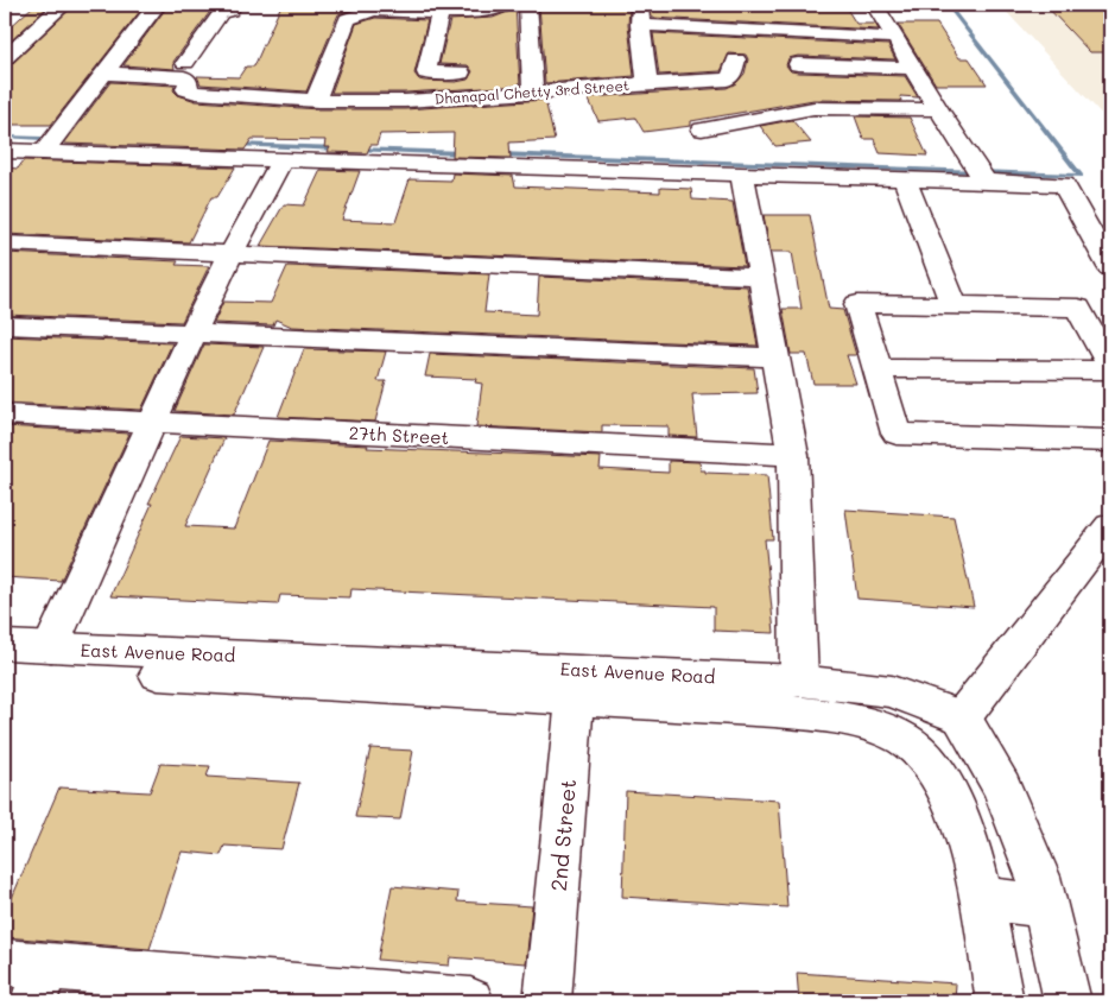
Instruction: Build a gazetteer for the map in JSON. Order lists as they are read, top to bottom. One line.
{"streets":{"street":["Dhanapal Chetty 3rd Street","27th Street","East Avenue Road","2nd Street"]},"crossings":[["East Avenue Road","2nd Street"]]}
